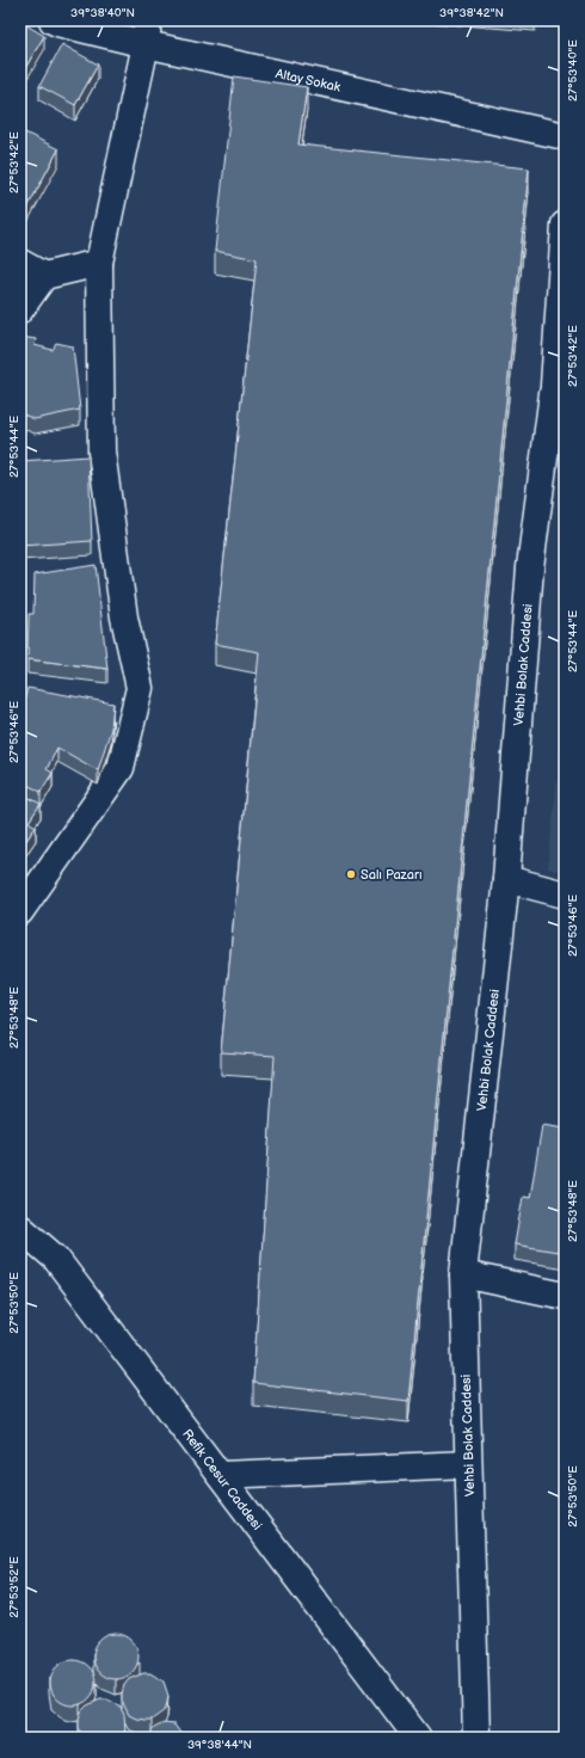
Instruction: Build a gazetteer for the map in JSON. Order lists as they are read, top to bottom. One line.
{"streets":{"street":["Altay Sokak","Vehbi Bolak Caddesi","Refik Cesur Caddesi"]},"places":["Salı Pazarı"],"coordinates":["39°38'40\"N","39°38'42\"N","27°53'40\"E","27°53'42\"E","27°53'44\"E","27°53'46\"E","27°53'48\"E","27°53'50\"E","27°53'52\"E","39°38'44\"N"]}
